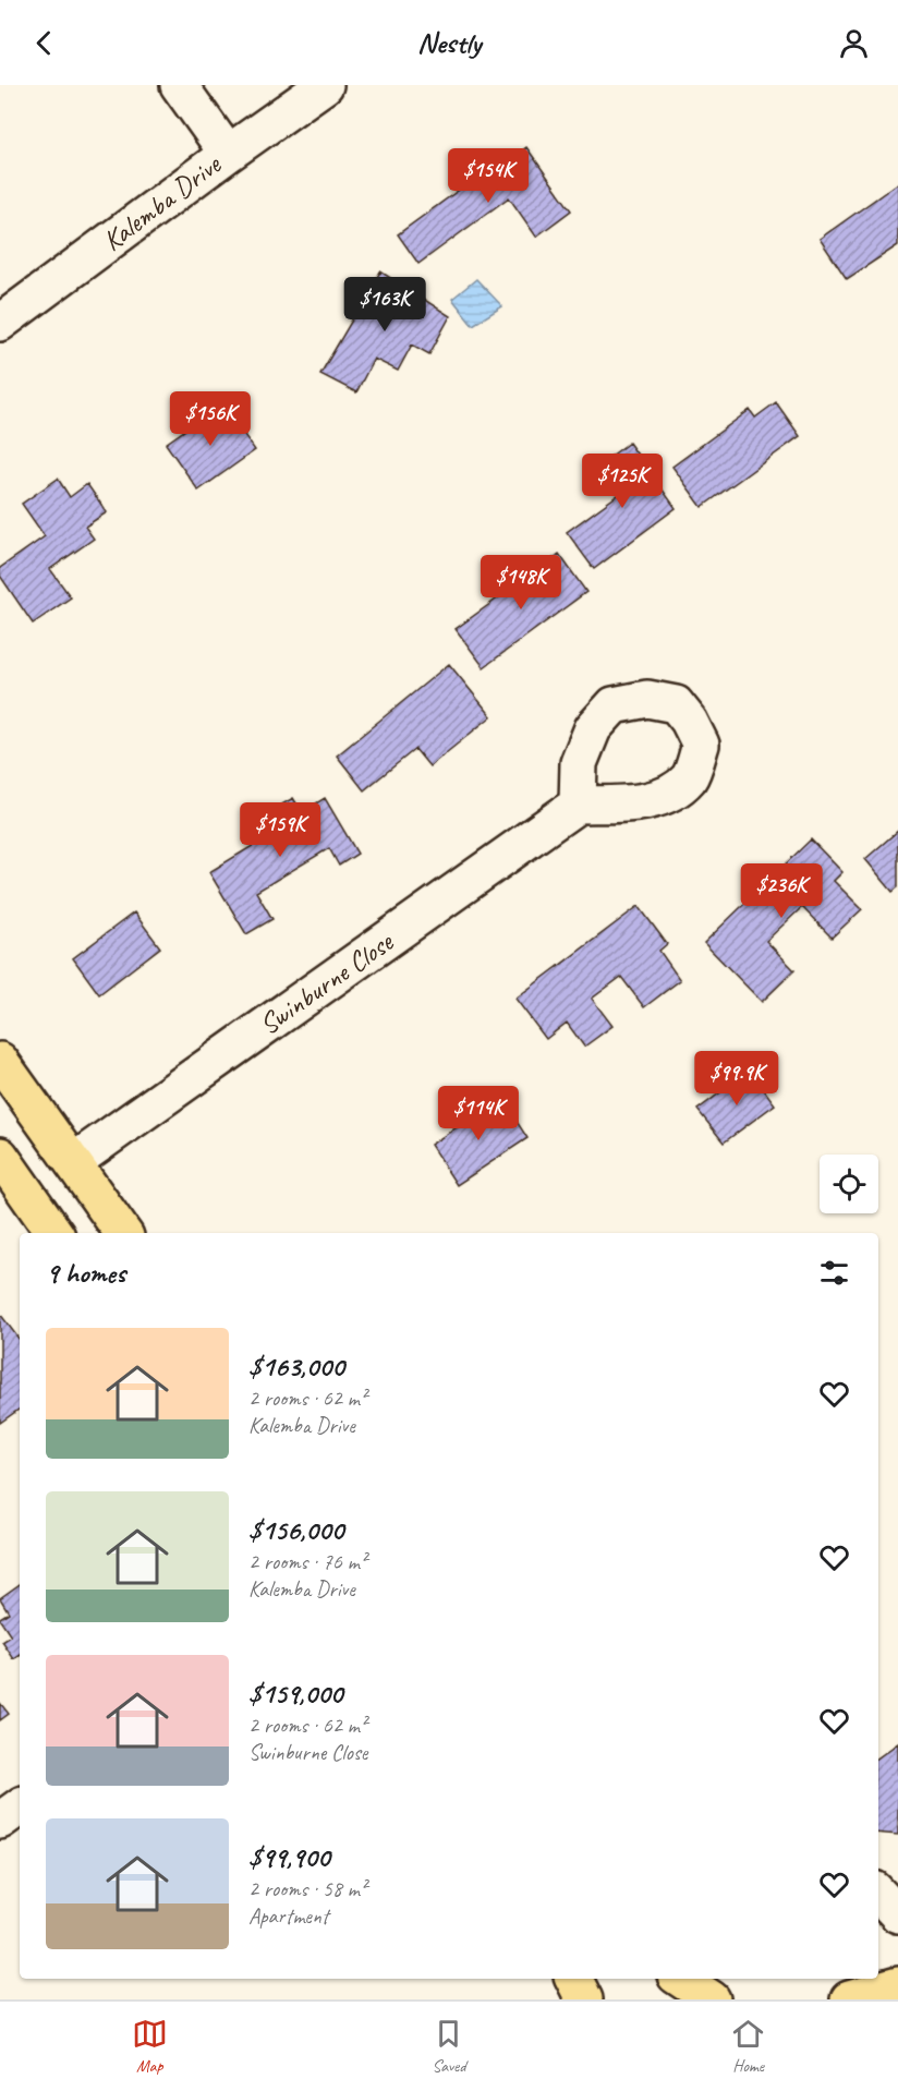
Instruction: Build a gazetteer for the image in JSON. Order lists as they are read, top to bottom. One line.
{"streets":{"street":["Kalemba Drive","Swinburne Close"]},"page":{"header":"Nestly","price":["$154K","$163K","$156K","$125K","$148K","$159K","$236K","$99.9K","$114K"],"heading":"9 homes","list":[{"name":"$163,000","note":"2 rooms · 62 m² · Kalemba Drive"},{"name":"$156,000","note":"2 rooms · 76 m² · Kalemba Drive"},{"name":"$159,000","note":"2 rooms · 62 m² · Swinburne Close"},{"name":"$99,900","note":"2 rooms · 58 m² · Apartment"}],"tabs":["Map","Saved","Home"]}}
